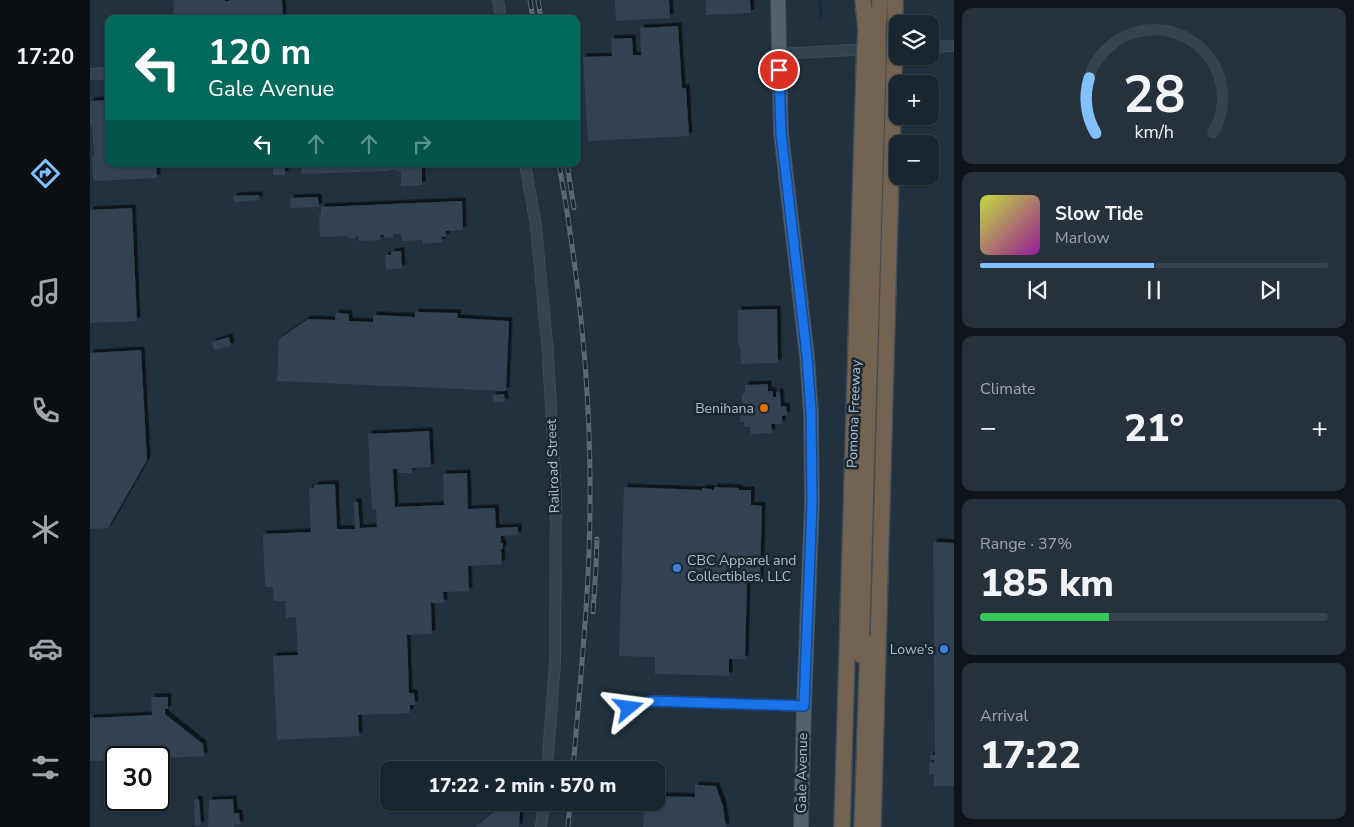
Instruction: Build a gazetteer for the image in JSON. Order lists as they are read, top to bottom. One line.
{"streets":{"highway":["Pomona Freeway"],"main road":["Gale Avenue"],"street":["Railroad Street"]},"places":["Benihana","CBC Apparel and Collectibles, LLC","Lowe's"],"page":{"tabs":"17:20","map_buttons":["+","−"],"turn":["120 m","Gale Avenue"],"song":["Slow Tide","Marlow"],"tile":["Climate",["Range · 37%","185 km"],["Arrival","17:22"]],"heat":["−","21°","+"],"limit":"30","trip":"17:22 · 2 min · 570 m","gauge":["28","km/h"]}}
